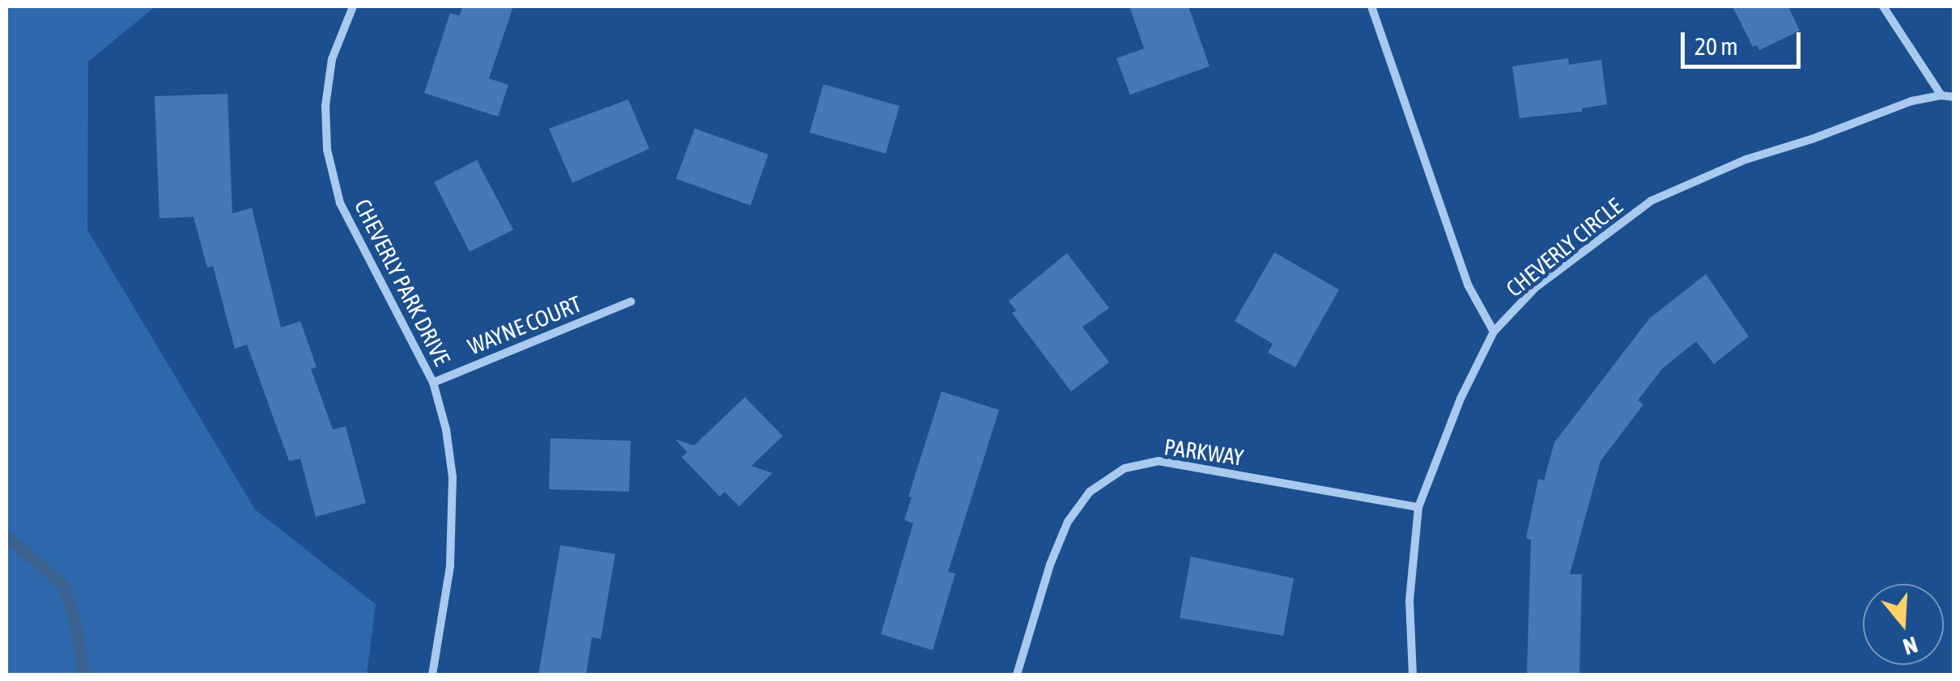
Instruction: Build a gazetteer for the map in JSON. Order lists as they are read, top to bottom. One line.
{"streets":{"street":["CHEVERLY CIRCLE","CHEVERLY PARK DRIVE","WAYNE COURT","PARKWAY"]},"crossings":[["CHEVERLY CIRCLE","PARKWAY"],["CHEVERLY PARK DRIVE","WAYNE COURT"]],"scale_bar":"20 m","north":"bottom"}
